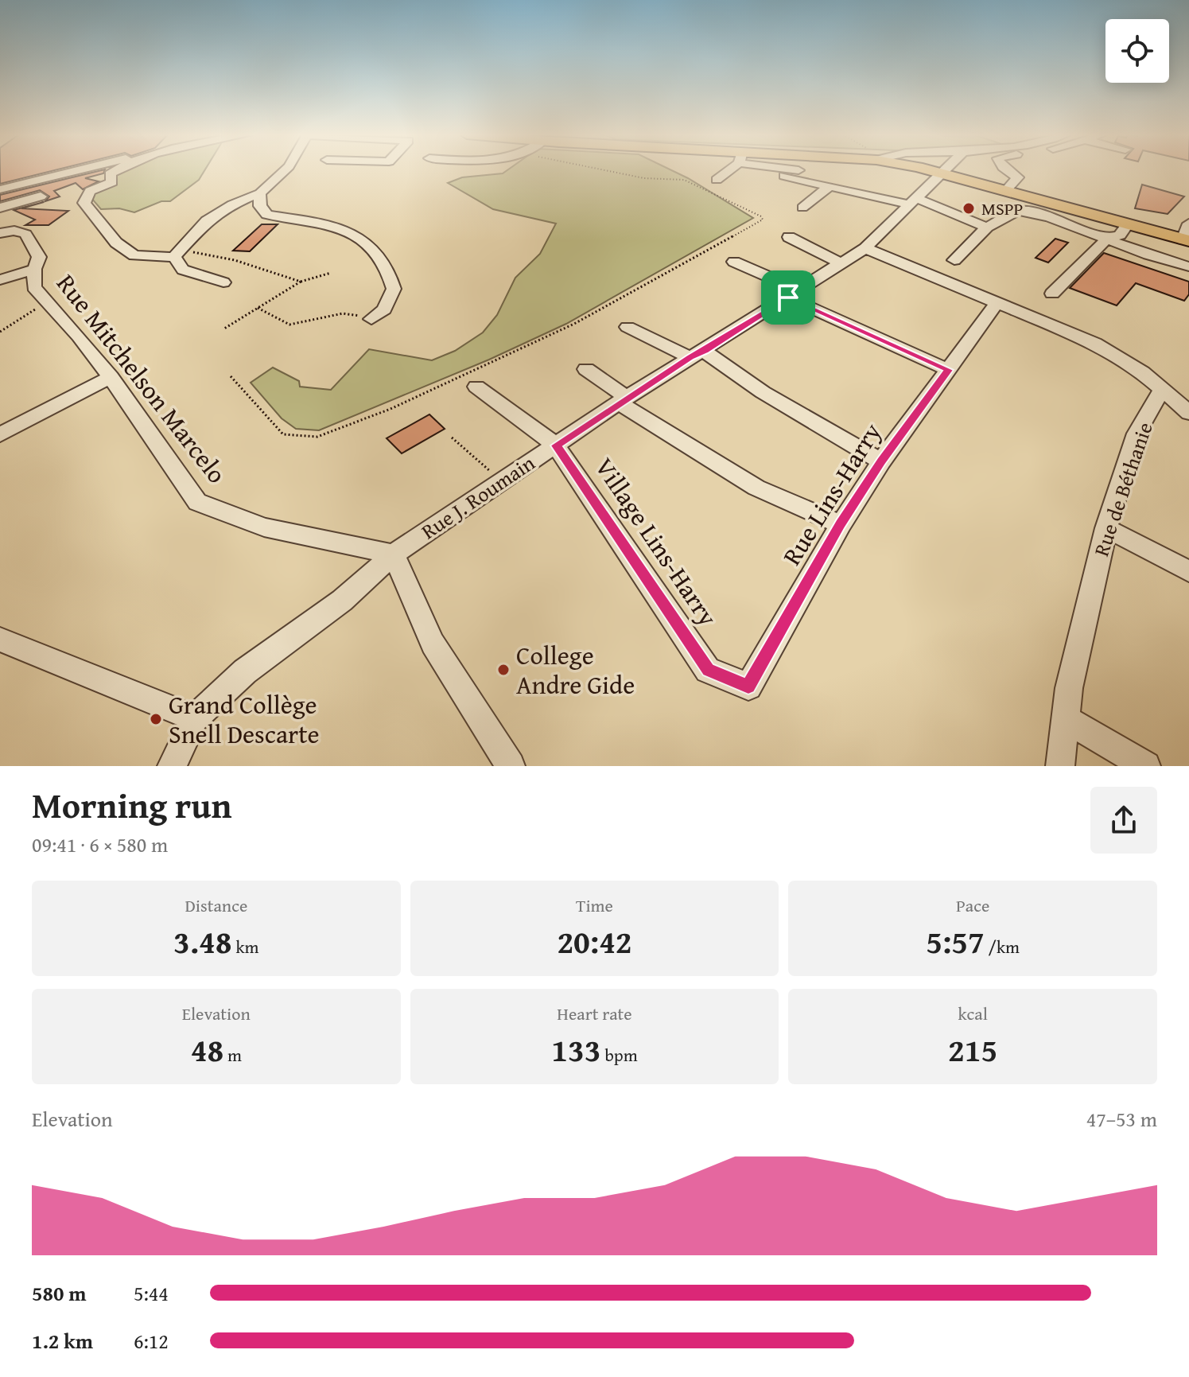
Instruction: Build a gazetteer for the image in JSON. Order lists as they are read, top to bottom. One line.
{"streets":{"street":["Rue Mitchelson Marcelo","Rue de Béthanie","Rue Lins-Harry","Rue J. Roumain","Village Lins-Harry"]},"crossings":[["Rue Mitchelson Marcelo","Rue J. Roumain"],["Rue Lins-Harry","Village Lins-Harry"],["Rue J. Roumain","Village Lins-Harry"]],"places":["MSPP","College Andre Gide","Grand Collège Snell Descarte"],"page":{"heading":["Morning run","09:41 · 6 × 580 m"],"stats":[["Distance","3.48 km"],["Time","20:42"],["Pace","5:57 /km"],["Elevation","48 m"],["Heart rate","133 bpm"],["kcal","215"]],"chart":["Elevation","47–53 m"],"list":[{"name":"580 m","note":"5:44"},{"name":"1.2 km","note":"6:12"}]}}
